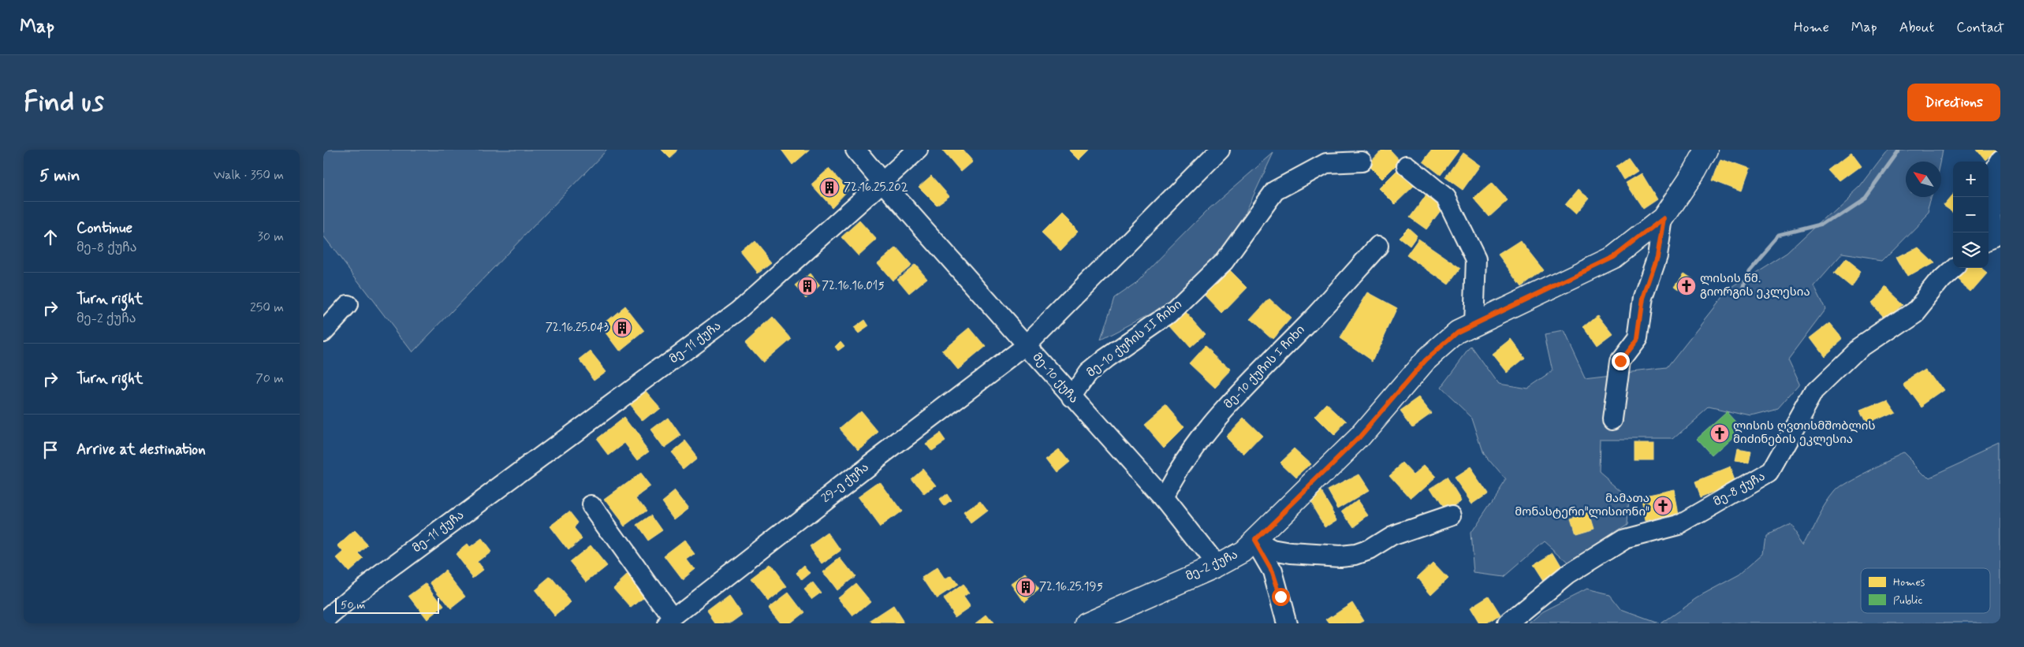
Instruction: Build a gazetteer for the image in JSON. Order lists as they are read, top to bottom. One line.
{"streets":{"main road":["მე-2 ქუჩა"],"street":["მე-10 ქუჩის II ჩიხი","მე-11 ქუჩა","მე-10 ქუჩის I ჩიხი","მე-10 ქუჩა","29-ე ქუჩა","მე-8 ქუჩა"]},"crossings":[["მე-10 ქუჩის II ჩიხი","მე-10 ქუჩა"],["მე-10 ქუჩის I ჩიხი","მე-10 ქუჩა"],["მე-10 ქუჩა","29-ე ქუჩა"],["მე-10 ქუჩა","მე-2 ქუჩა"]],"places":{"building":["72.16.25.202","72.16.16.015","72.16.25.043","72.16.25.195"],"church":["ლისის წმ. გიორგის ეკლესია","ლისის ღვთისმშობლის მიძინების ეკლესია","მამათა მონასტერი\"ლისიონი\""]},"legend":["Homes","Public"],"scale_bar":"50 m","north":"top left","page":{"header":"Map","nav":["Home","Map","About","Contact"],"buttons":"Directions","title":"Find us","heading":["5 min","Walk · 350 m"],"map_buttons":["+","−"],"list":[["Continue","მე-8 ქუჩა","30 m"],["Turn right","მე-2 ქუჩა","250 m"],["Turn right","70 m"],"Arrive at destination"],"scale":"50 m"}}
